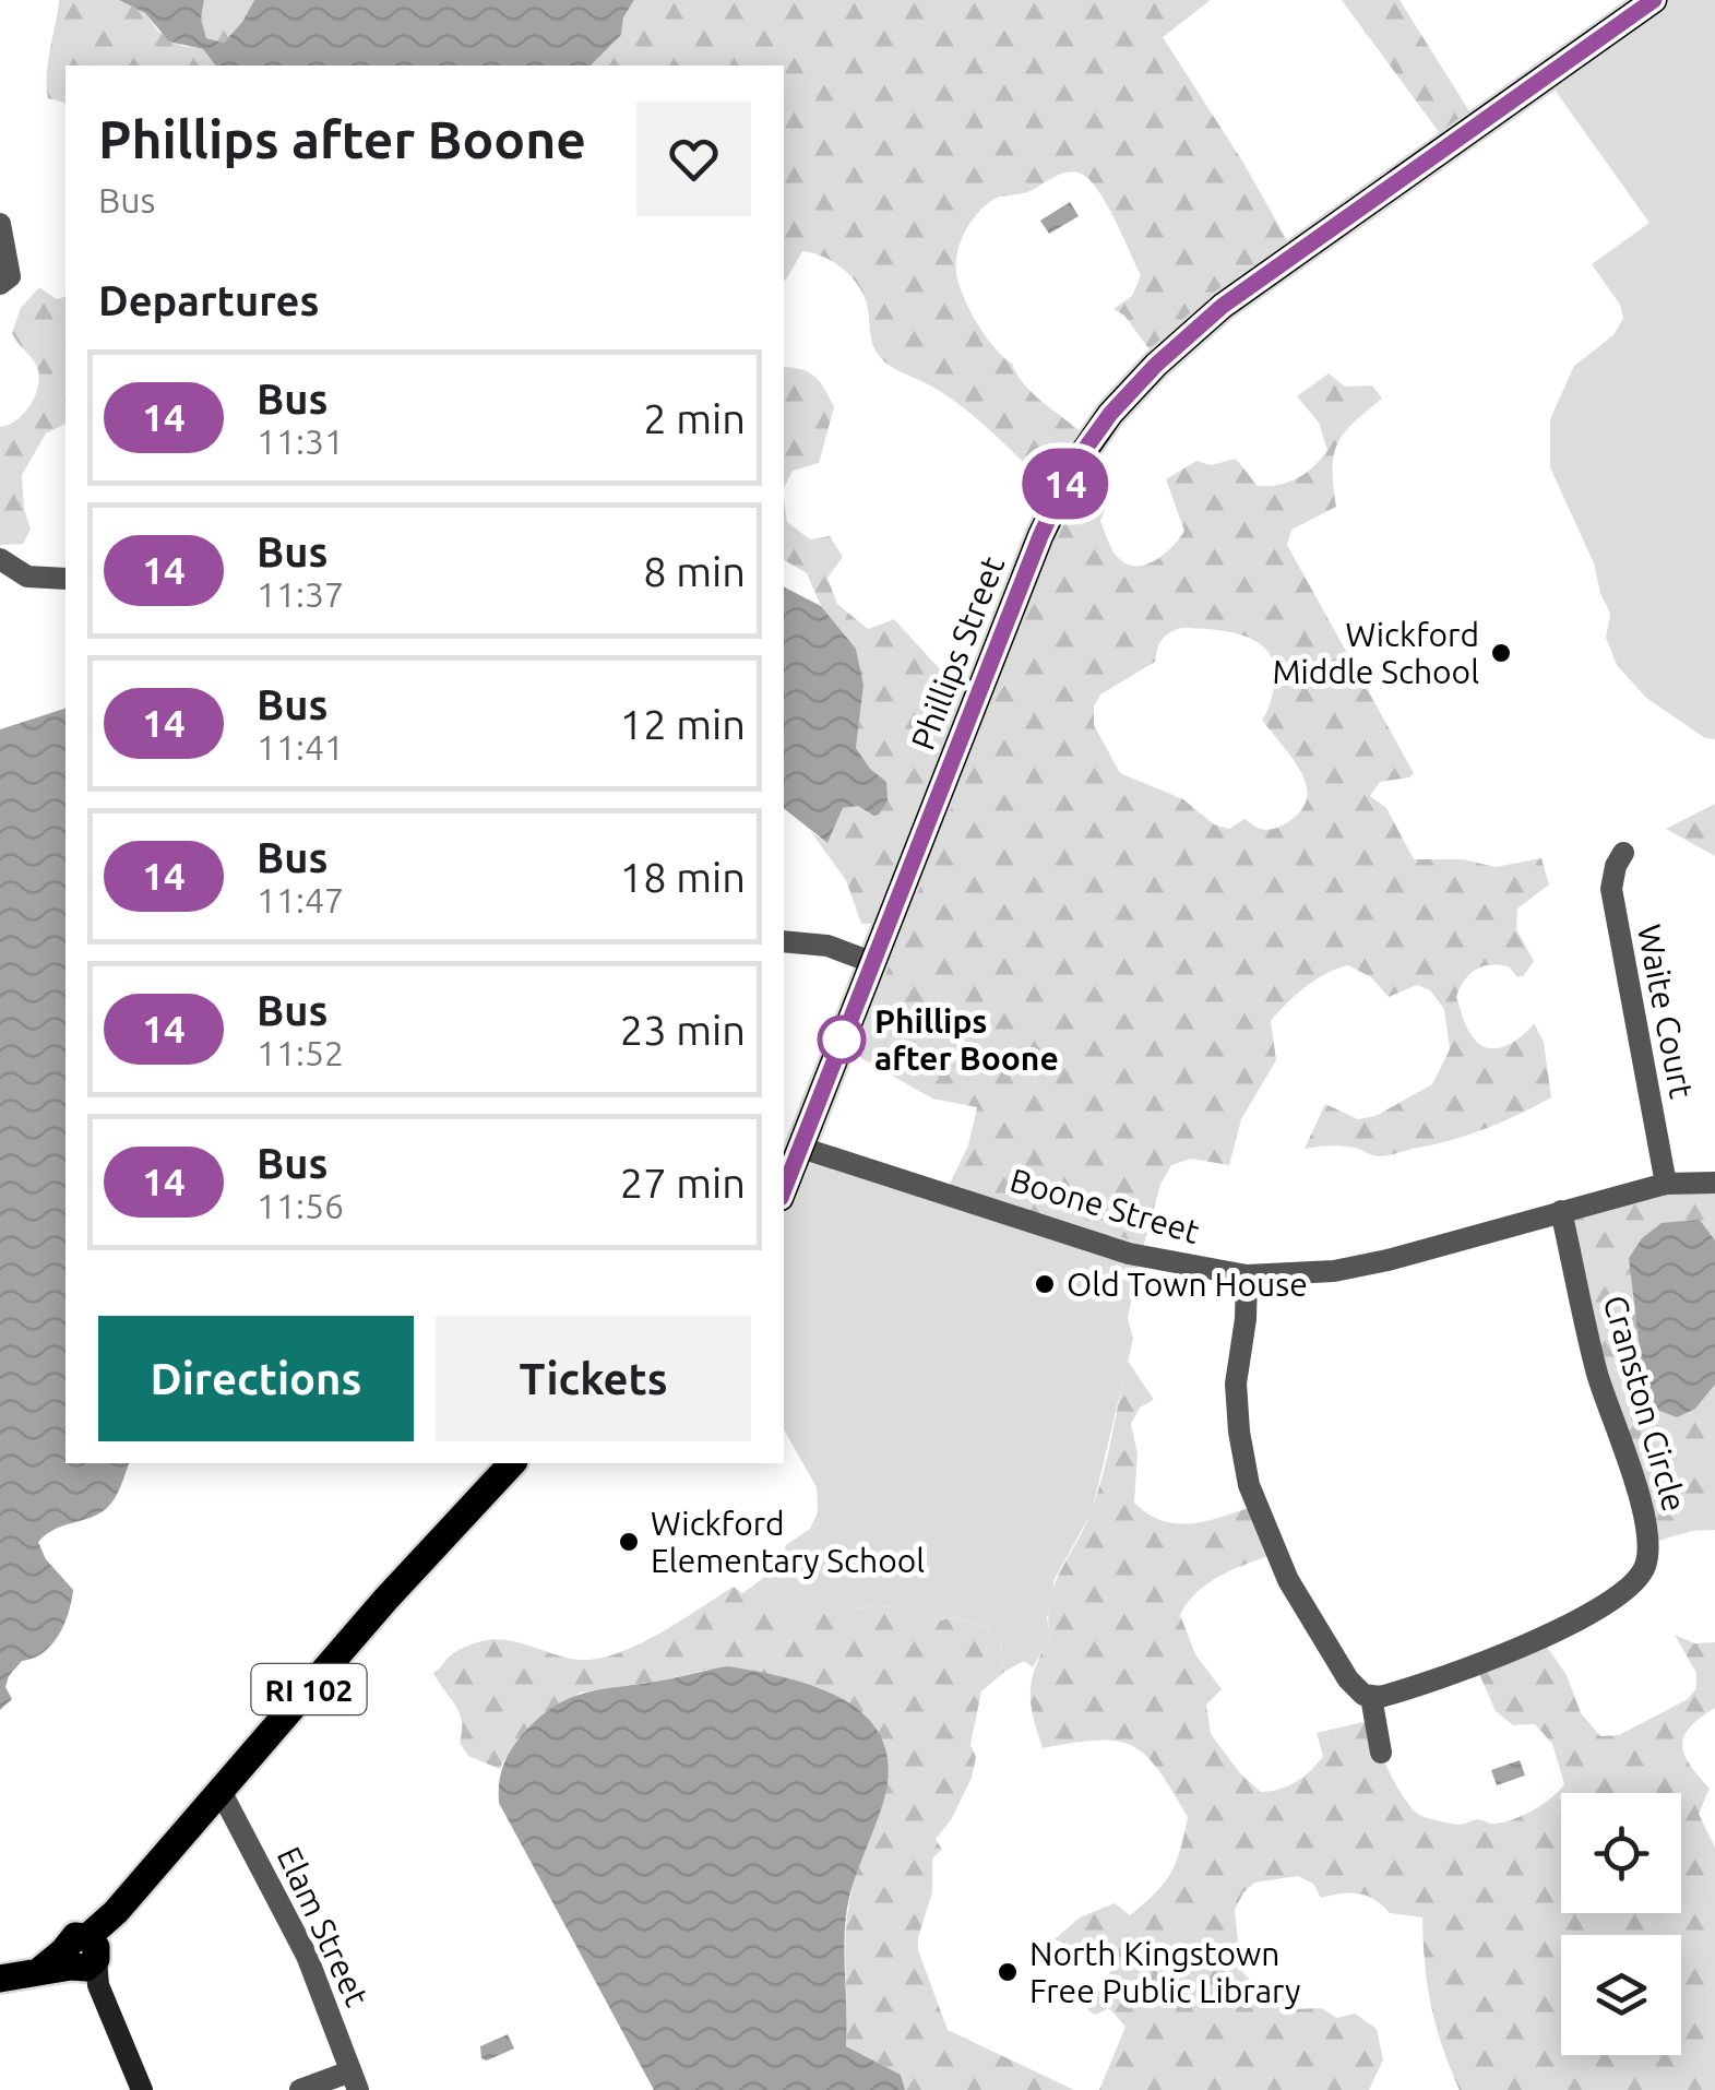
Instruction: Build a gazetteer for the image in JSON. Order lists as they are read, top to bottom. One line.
{"streets":{"main road":["Phillips Street","RI 102"],"street":["Waite Court","Boone Street","Cranston Circle","Elam Street"]},"crossings":[["Phillips Street","Boone Street"],["Waite Court","Boone Street"],["Boone Street","Cranston Circle"],["RI 102","Elam Street"]],"places":["Wickford Middle School","Phillips after Boone","Old Town House","Wickford Elementary School","North Kingstown Free Public Library"],"lines":["bus line 14"],"page":{"on_map":"14","heading":[["Phillips after Boone","Bus"],"Departures"],"list":[{"mark":"14","name":"Bus","note":"11:31","value":"2 min"},{"mark":"14","name":"Bus","note":"11:37","value":"8 min"},{"mark":"14","name":"Bus","note":"11:41","value":"12 min"},{"mark":"14","name":"Bus","note":"11:47","value":"18 min"},{"mark":"14","name":"Bus","note":"11:52","value":"23 min"},{"mark":"14","name":"Bus","note":"11:56","value":"27 min"}],"buttons":["Directions","Tickets"]}}
